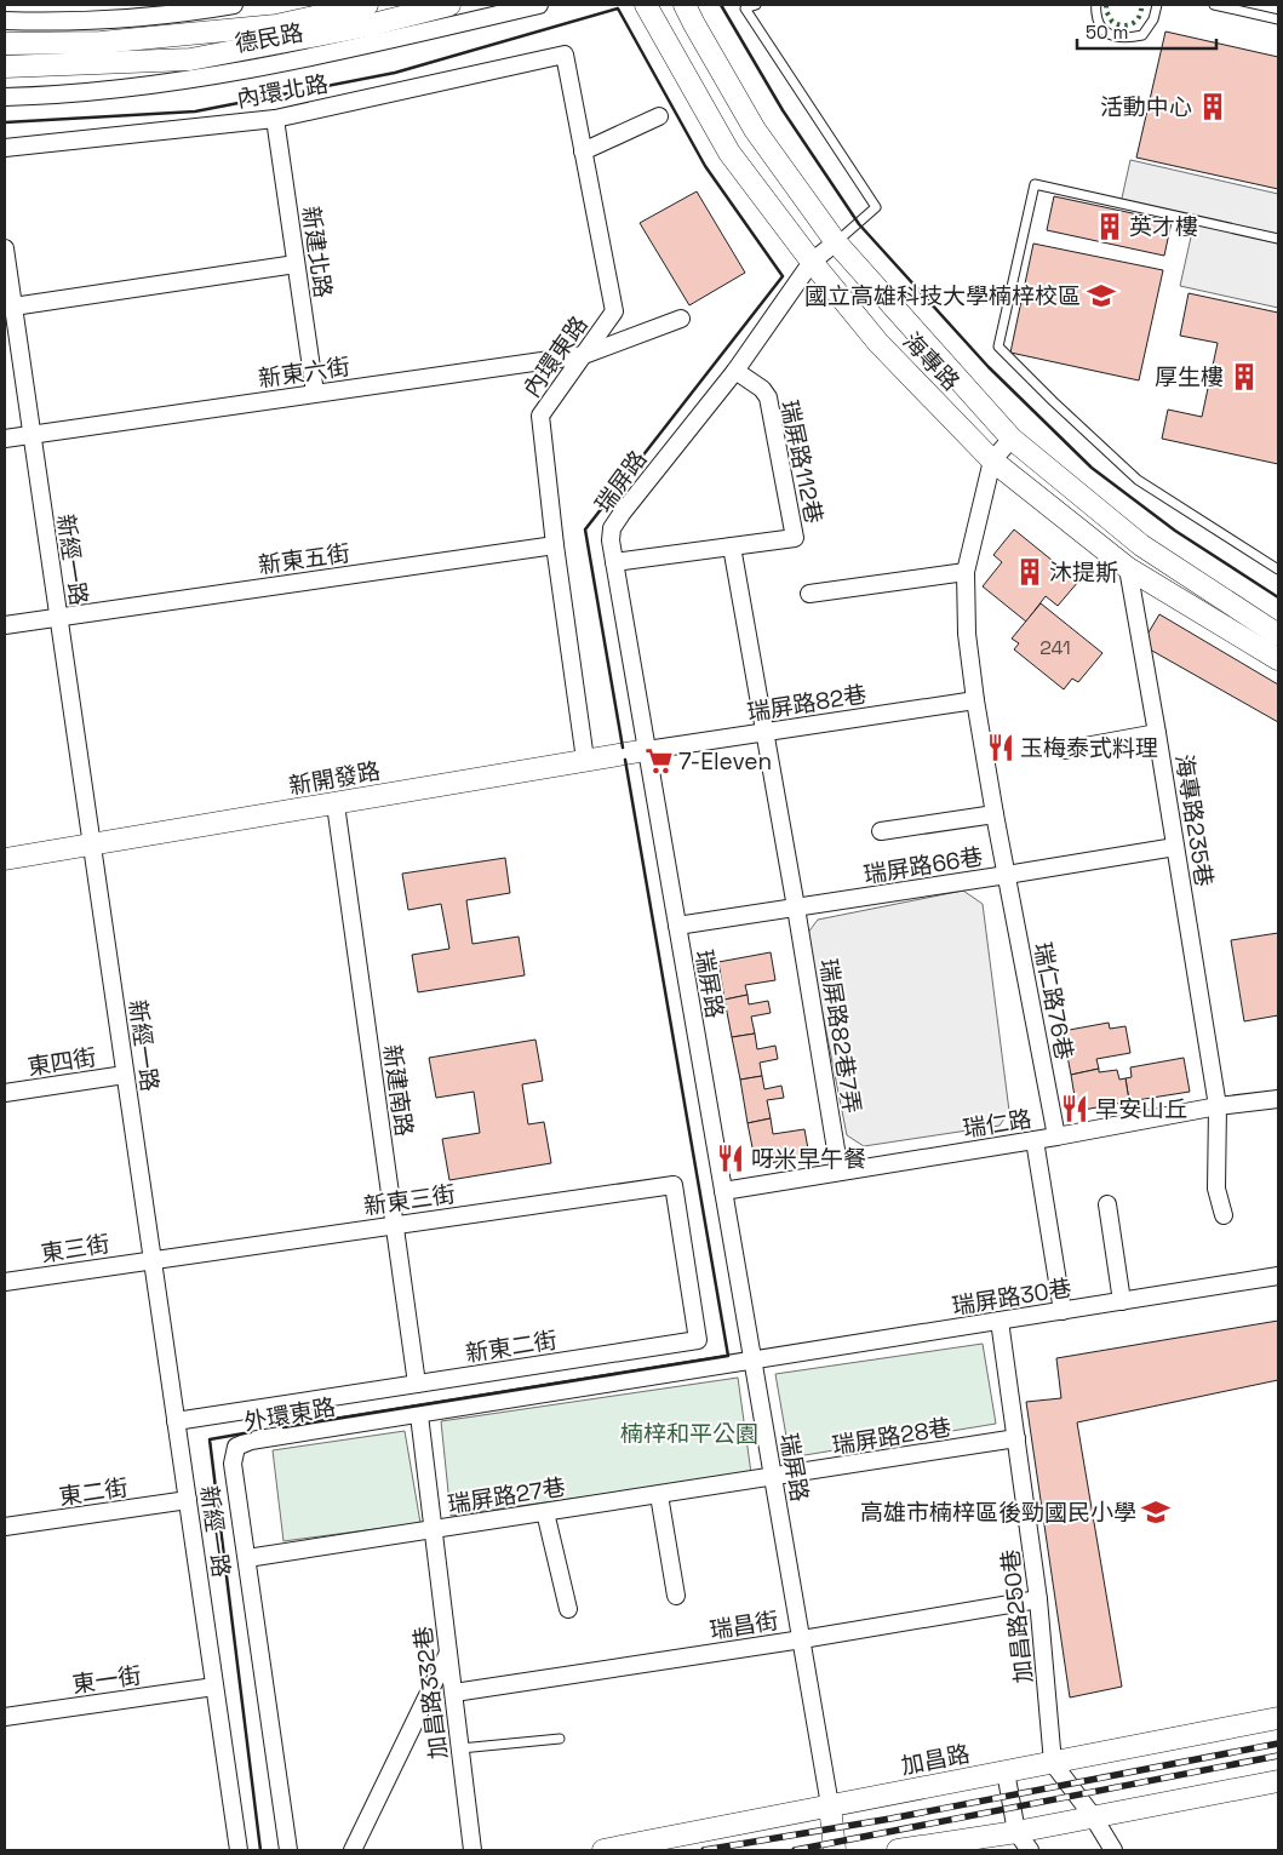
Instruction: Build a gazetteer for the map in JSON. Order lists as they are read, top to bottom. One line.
{"streets":{"street":["德民路","內環北路","新建北路","內環東路","海專路","新東六街","瑞屏路112巷","瑞屏路","新東五街","新經一路","瑞屏路82巷","新開發路","海專路235巷","瑞屏路66巷","瑞仁路76巷","瑞屏路82巷7弄","東四街","新建南路","瑞仁路","新東三街","東三街","瑞屏路30巷","新東二街","外環東路","瑞屏路28巷","東二街","瑞屏路27巷","加昌路250巷","瑞昌街","東一街","加昌路332巷","加昌路"]},"crossings":[["內環北路","新建北路"],["內環北路","內環東路"],["新建北路","新東六街"],["內環東路","新東六街"],["內環東路","新東五街"],["內環東路","新開發路"],["海專路","瑞屏路"],["海專路","海專路235巷"],["新東六街","新經一路"],["瑞屏路112巷","瑞屏路"],["瑞屏路","瑞屏路82巷"],["瑞屏路","新開發路"],["瑞屏路","瑞屏路66巷"],["瑞屏路","瑞仁路"],["瑞屏路","瑞屏路30巷"],["瑞屏路","外環東路"],["瑞屏路","瑞屏路28巷"],["瑞屏路","瑞屏路27巷"],["瑞屏路","瑞昌街"],["瑞屏路","加昌路"],["新東五街","新經一路"],["新經一路","新開發路"],["新經一路","東四街"],["新經一路","新東三街"],["新經一路","東三街"],["新經一路","新東二街"],["新經一路","東二街"],["新經一路","東一街"],["瑞屏路82巷","新開發路"],["瑞屏路82巷","瑞屏路82巷7弄"],["新開發路","新建南路"],["海專路235巷","瑞屏路66巷"],["海專路235巷","瑞仁路"],["瑞屏路66巷","瑞仁路76巷"],["瑞屏路66巷","瑞屏路82巷7弄"],["瑞仁路76巷","瑞仁路"],["瑞屏路82巷7弄","瑞仁路"],["新建南路","新東三街"],["新建南路","新東二街"],["新東三街","東三街"],["新東三街","新東二街"],["瑞屏路30巷","外環東路"],["瑞屏路30巷","加昌路250巷"],["外環東路","瑞屏路27巷"],["外環東路","加昌路332巷"],["瑞屏路28巷","瑞屏路27巷"],["瑞屏路28巷","加昌路250巷"],["瑞屏路27巷","加昌路332巷"],["加昌路250巷","瑞昌街"],["加昌路250巷","加昌路"],["瑞昌街","加昌路332巷"]],"parks":["楠梓和平公園"],"places":{"building":["活動中心","英才樓","厚生樓","沐提斯"],"school or university":["國立高雄科技大學楠梓校區","高雄市楠梓區後勁國民小學"],"restaurant":["玉梅泰式料理","早安山丘","呀米早午餐"],"supermarket":["7-Eleven"]},"house_numbers":["241"],"scale_bar":"50 m"}
